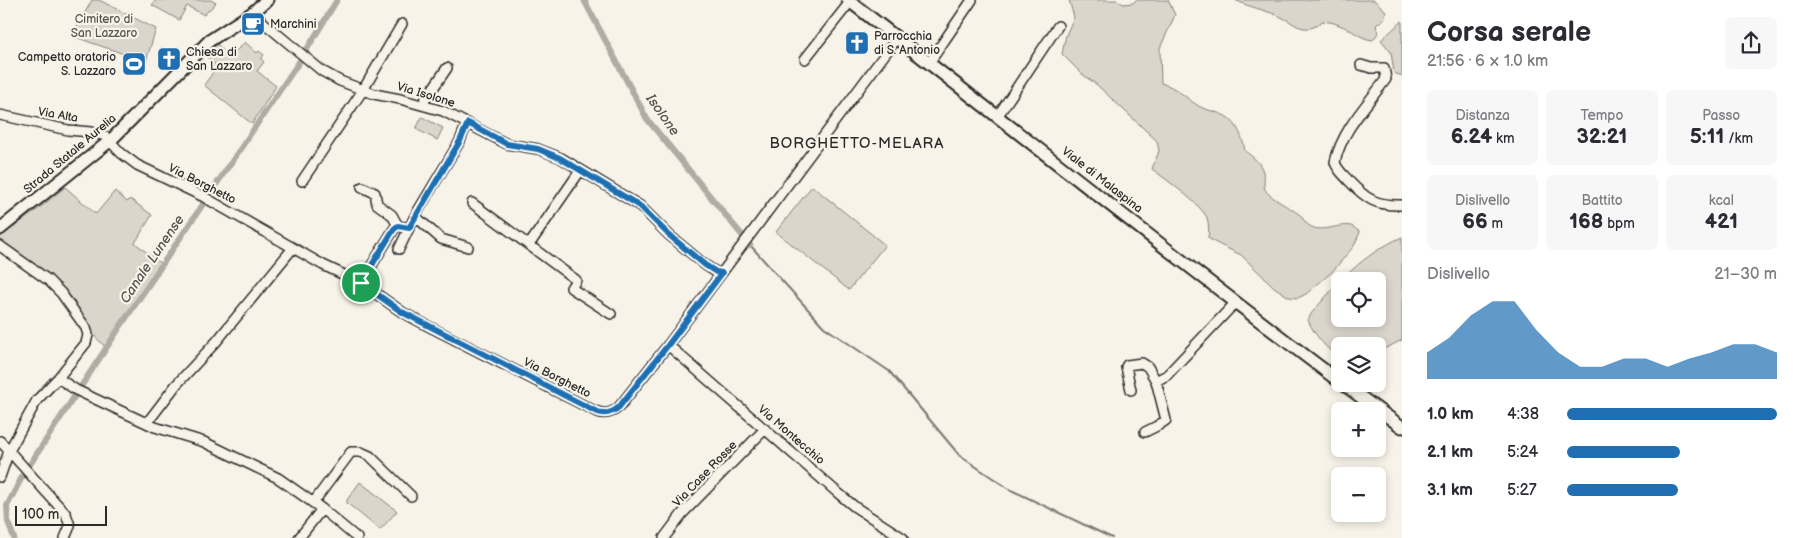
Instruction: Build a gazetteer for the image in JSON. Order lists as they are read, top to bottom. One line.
{"streets":{"main road":["Strada Statale Aurelia","Viale di Malaspina"],"street":["Via Isolone","Via Alta","Via Borghetto","Via Montecchio","Via Case Rosse"]},"crossings":[["Via Isolone","Strada Statale Aurelia"],["Via Isolone","Via Borghetto"],["Via Alta","Strada Statale Aurelia"],["Via Alta","Via Borghetto"],["Strada Statale Aurelia","Via Borghetto"],["Viale di Malaspina","Via Borghetto"],["Via Borghetto","Via Montecchio"],["Via Montecchio","Via Case Rosse"]],"districts":["BORGHETTO-MELARA"],"water":["Isolone","Canale Lunense"],"parks":["Cimitero di San Lazzaro"],"places":{"cafe":["Marchini"],"church":["Parrocchia di S. Antonio","Chiesa di San Lazzaro"],"sports":["Campetto oratorio S. Lazzaro"]},"scale_bar":"100 m","page":{"heading":["Corsa serale","21:56 · 6 × 1.0 km"],"stats":[["Distanza","6.24 km"],["Tempo","32:21"],["Passo","5:11 /km"],["Dislivello","66 m"],["Battito","168 bpm"],["kcal","421"]],"chart":["Dislivello","21–30 m"],"map_buttons":["+","−"],"list":[{"name":"1.0 km","note":"4:38"},{"name":"2.1 km","note":"5:24"},{"name":"3.1 km","note":"5:27"}],"scale":"100 m"}}
